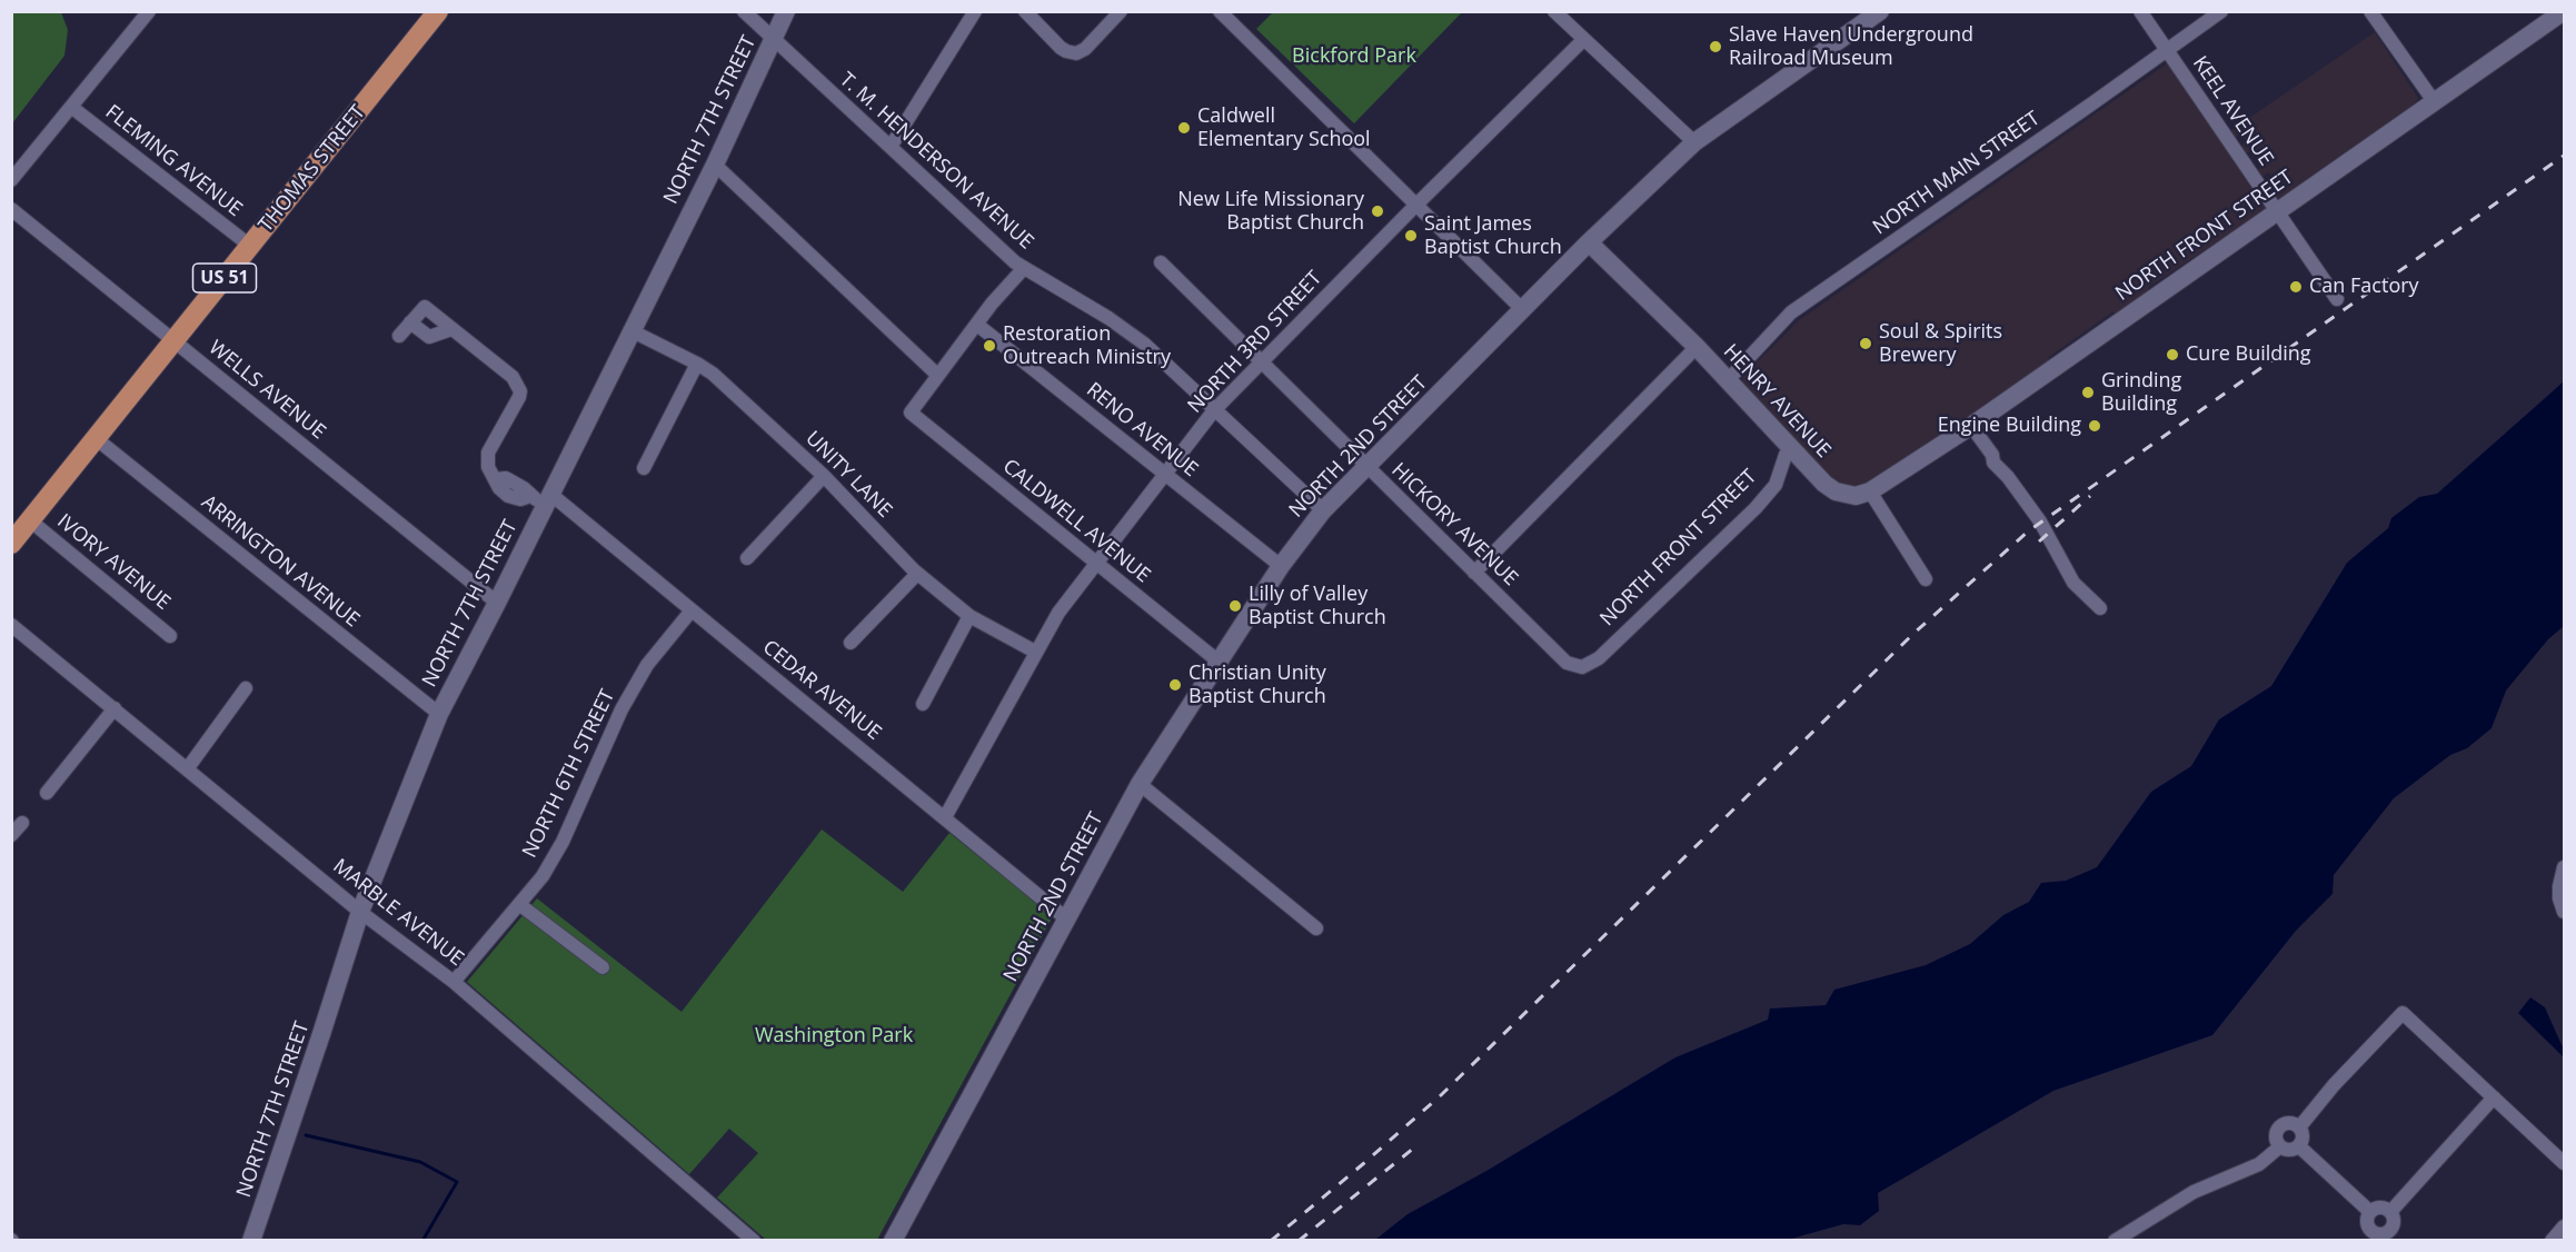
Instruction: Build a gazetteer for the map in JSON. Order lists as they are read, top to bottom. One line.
{"streets":{"main road":["THOMAS STREET","US 51"],"street":["KEEL AVENUE","NORTH 7TH STREET","FLEMING AVENUE","T. M. HENDERSON AVENUE","NORTH MAIN STREET","NORTH FRONT STREET","NORTH 3RD STREET","WELLS AVENUE","HENRY AVENUE","RENO AVENUE","NORTH 2ND STREET","UNITY LANE","CALDWELL AVENUE","HICKORY AVENUE","ARRINGTON AVENUE","IVORY AVENUE","CEDAR AVENUE","NORTH 6TH STREET","MARBLE AVENUE"]},"crossings":[["KEEL AVENUE","NORTH MAIN STREET"],["KEEL AVENUE","NORTH FRONT STREET"],["NORTH 7TH STREET","T. M. HENDERSON AVENUE"],["NORTH 7TH STREET","WELLS AVENUE"],["NORTH 7TH STREET","UNITY LANE"],["NORTH 7TH STREET","ARRINGTON AVENUE"],["NORTH 7TH STREET","CEDAR AVENUE"],["NORTH 7TH STREET","MARBLE AVENUE"],["FLEMING AVENUE","THOMAS STREET"],["T. M. HENDERSON AVENUE","NORTH 3RD STREET"],["T. M. HENDERSON AVENUE","NORTH 2ND STREET"],["THOMAS STREET","WELLS AVENUE"],["THOMAS STREET","ARRINGTON AVENUE"],["THOMAS STREET","IVORY AVENUE"],["NORTH MAIN STREET","HENRY AVENUE"],["NORTH FRONT STREET","HENRY AVENUE"],["NORTH FRONT STREET","HICKORY AVENUE"],["NORTH 3RD STREET","RENO AVENUE"],["NORTH 3RD STREET","UNITY LANE"],["NORTH 3RD STREET","CALDWELL AVENUE"],["NORTH 3RD STREET","HICKORY AVENUE"],["NORTH 3RD STREET","CEDAR AVENUE"],["HENRY AVENUE","NORTH 2ND STREET"],["RENO AVENUE","NORTH 2ND STREET"],["NORTH 2ND STREET","CALDWELL AVENUE"],["NORTH 2ND STREET","HICKORY AVENUE"],["NORTH 2ND STREET","CEDAR AVENUE"],["CEDAR AVENUE","NORTH 6TH STREET"],["NORTH 6TH STREET","MARBLE AVENUE"]],"parks":["Bickford Park","Washington Park"],"places":["Slave Haven Underground Railroad Museum","Caldwell Elementary School","New Life Missionary Baptist Church","Saint James Baptist Church","Can Factory","Soul & Spirits Brewery","Restoration Outreach Ministry","Cure Building","Grinding Building","Engine Building","Lilly of Valley Baptist Church","Christian Unity Baptist Church"]}
